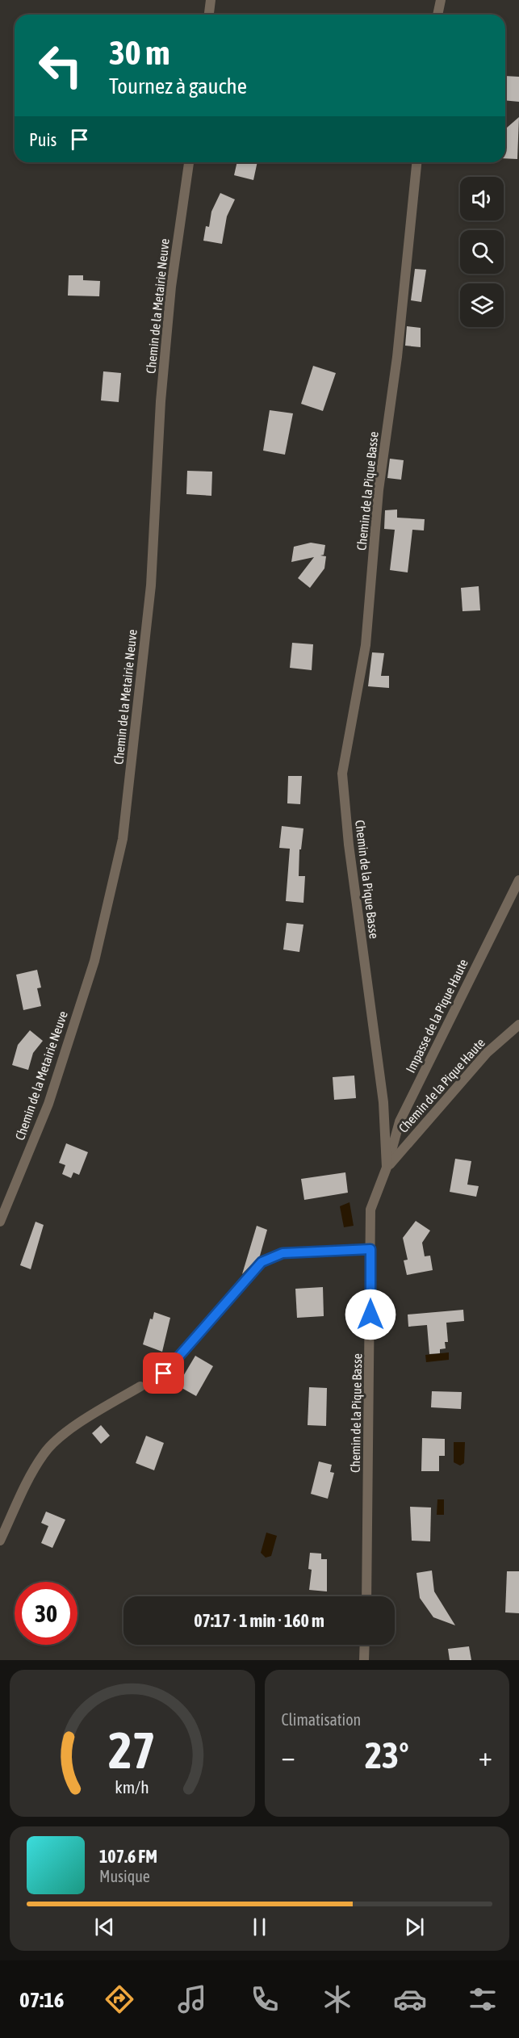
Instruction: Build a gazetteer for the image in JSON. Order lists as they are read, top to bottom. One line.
{"streets":{"street":["Chemin de la Metairie Neuve","Chemin de la Pique Basse","Impasse de la Pique Haute","Chemin de la Pique Haute"]},"crossings":[["Chemin de la Pique Basse","Impasse de la Pique Haute"],["Chemin de la Pique Basse","Chemin de la Pique Haute"],["Impasse de la Pique Haute","Chemin de la Pique Haute"]],"page":{"turn":["30 m","Tournez à gauche"],"then":"Puis","limit":"30","trip":"07:17 · 1 min · 160 m","tile":"Climatisation","heat":["−","23°","+"],"song":["107.6 FM","Musique"],"tabs":"07:16","gauge":["27","km/h"]}}
